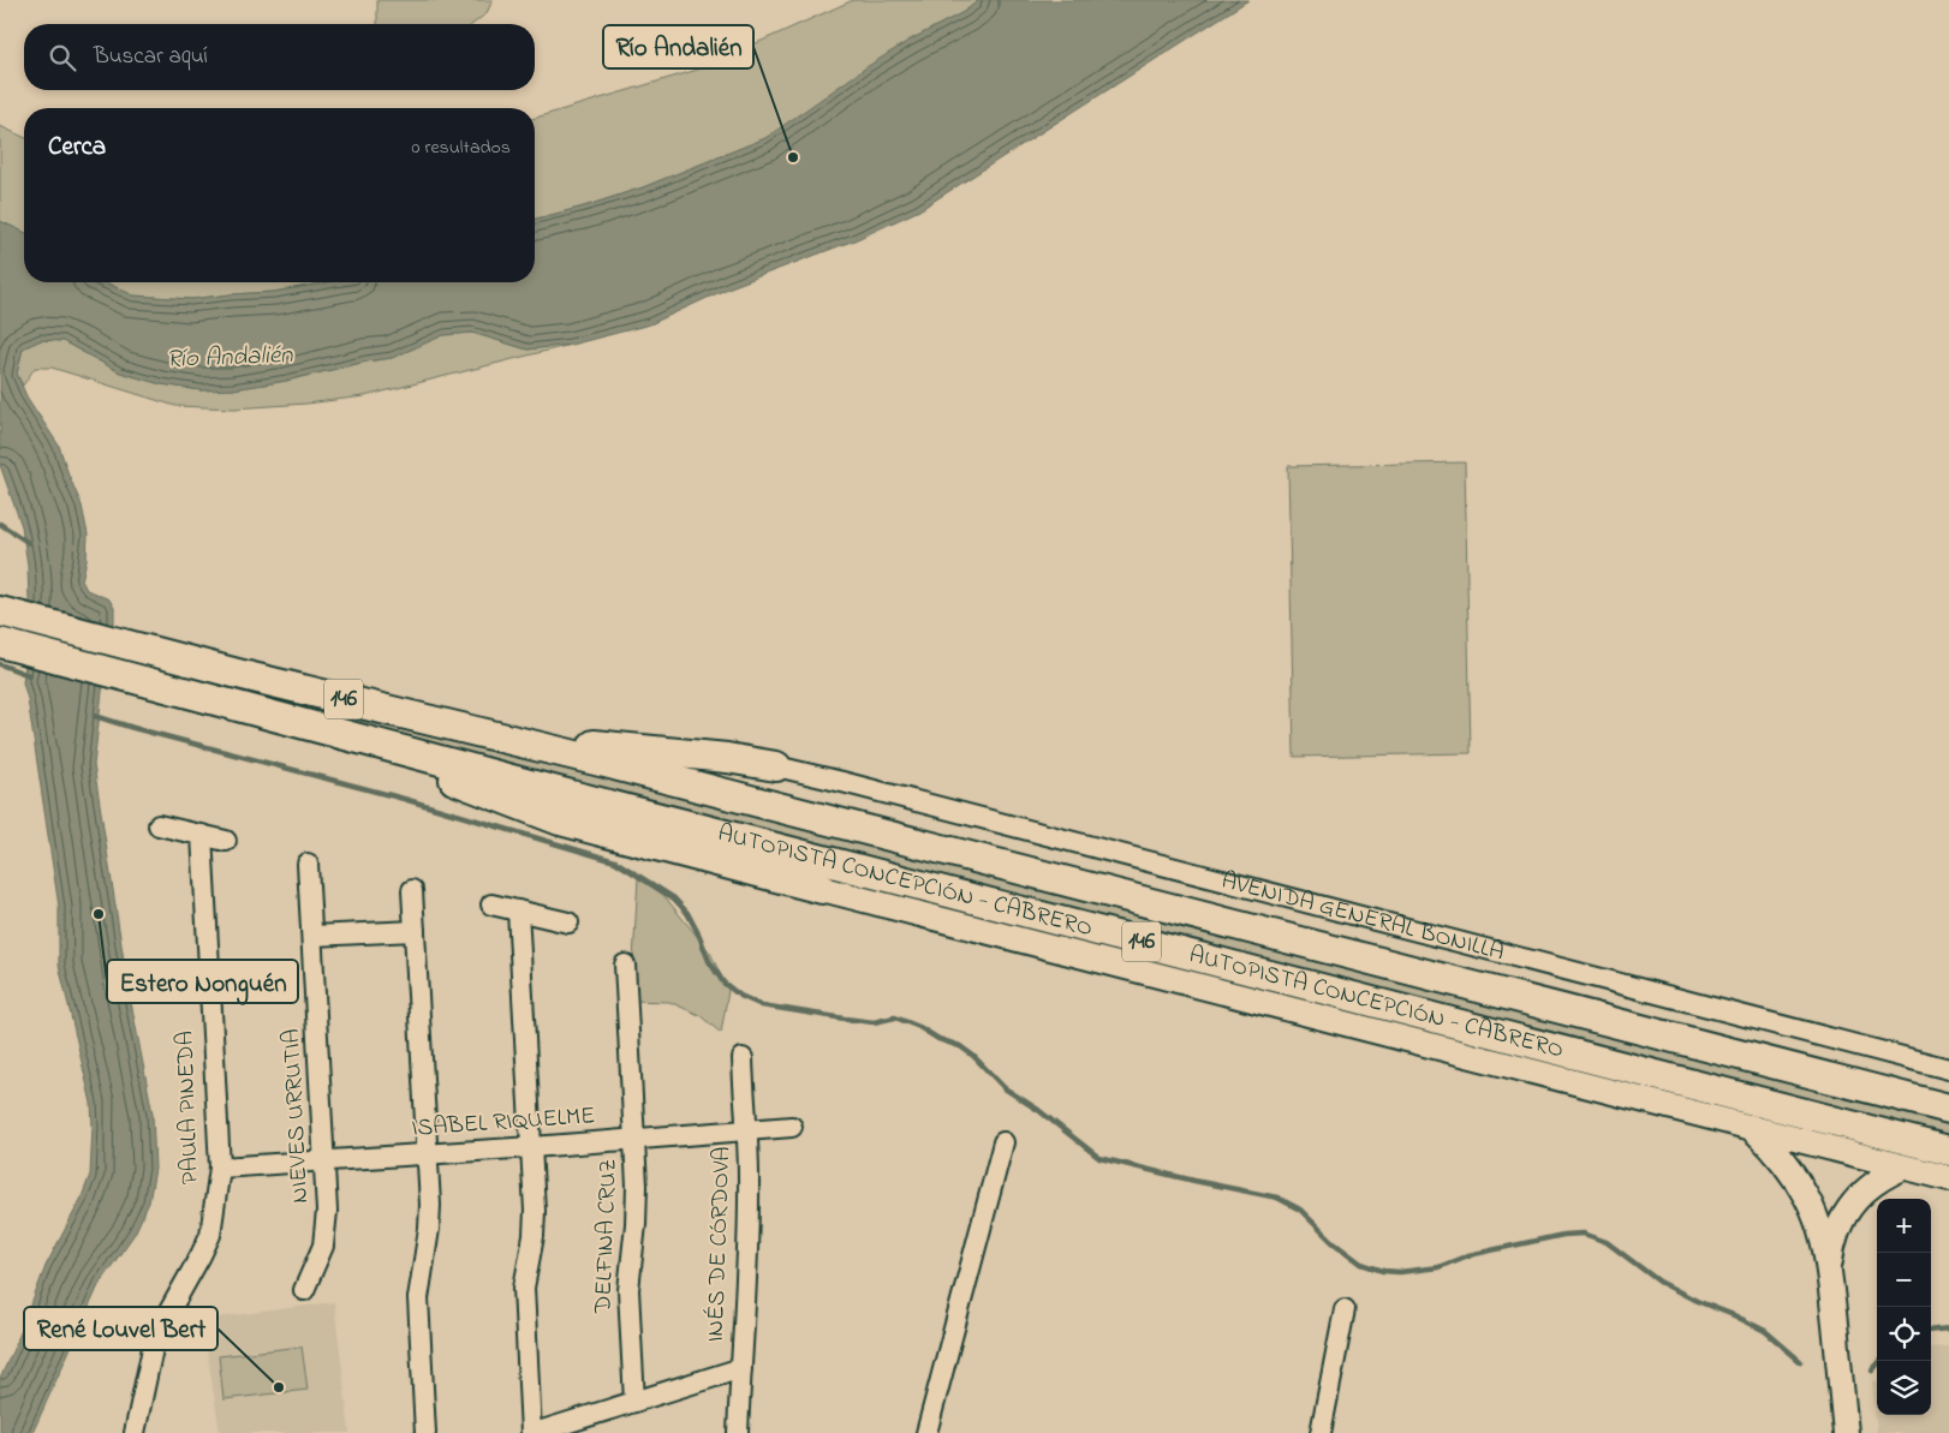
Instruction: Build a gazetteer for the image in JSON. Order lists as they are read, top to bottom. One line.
{"streets":{"highway":["146","AUTOPISTA CONCEPCIÓN - CABRERO"],"street":["AVENIDA GENERAL BONILLA","PAULA PINEDA","NIEVES URRUTIA","ISABEL RIQUELME","DELFINA CRUZ","INÉS DE CÓRDOVA"]},"crossings":[["PAULA PINEDA","ISABEL RIQUELME"],["NIEVES URRUTIA","ISABEL RIQUELME"],["ISABEL RIQUELME","DELFINA CRUZ"],["ISABEL RIQUELME","INÉS DE CÓRDOVA"]],"water":["Río Andalién"],"places":["Río Andalién","Estero Nonguén","René Louvel Bert"],"page":{"search":"Buscar aquí","heading":["Cerca","0 resultados"],"map_buttons":["+","−"]}}
